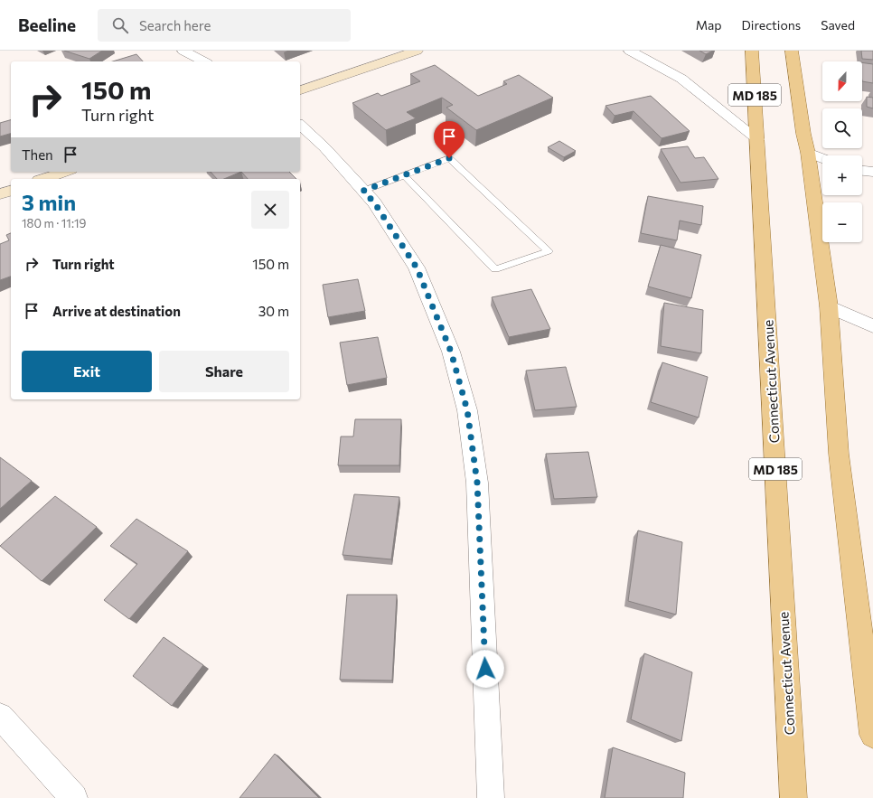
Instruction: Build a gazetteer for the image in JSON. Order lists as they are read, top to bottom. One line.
{"streets":{"main road":["MD 185","Connecticut Avenue"]},"north":"bottom","page":{"header":"Beeline","search":"Search here","nav":["Map","Directions","Saved"],"map_buttons":["+","−"],"turn":["150 m","Turn right"],"then":"Then","heading":["3 min","180 m · 11:19"],"list":[{"name":"Turn right","value":"150 m"},{"name":"Arrive at destination","value":"30 m"}],"buttons":["Exit","Share"]}}
